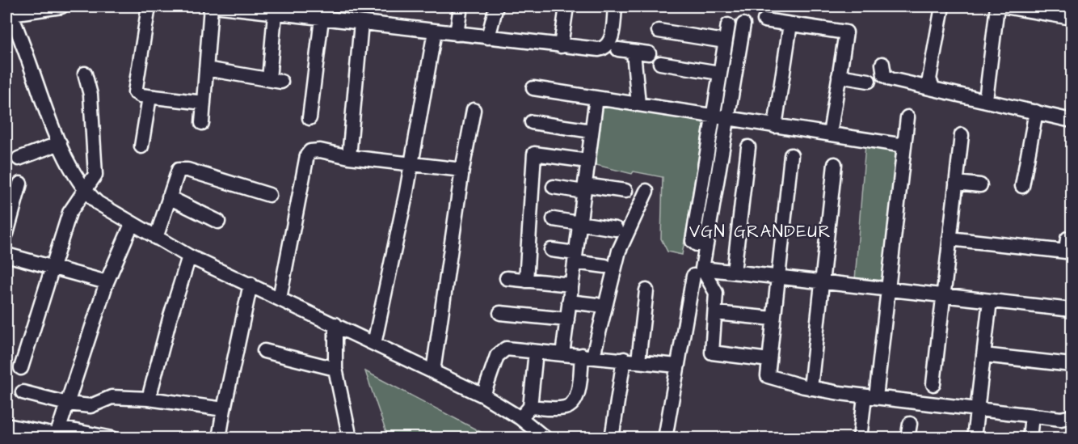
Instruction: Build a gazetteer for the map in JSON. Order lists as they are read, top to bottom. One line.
{"districts":["VGN GRANDEUR"]}
